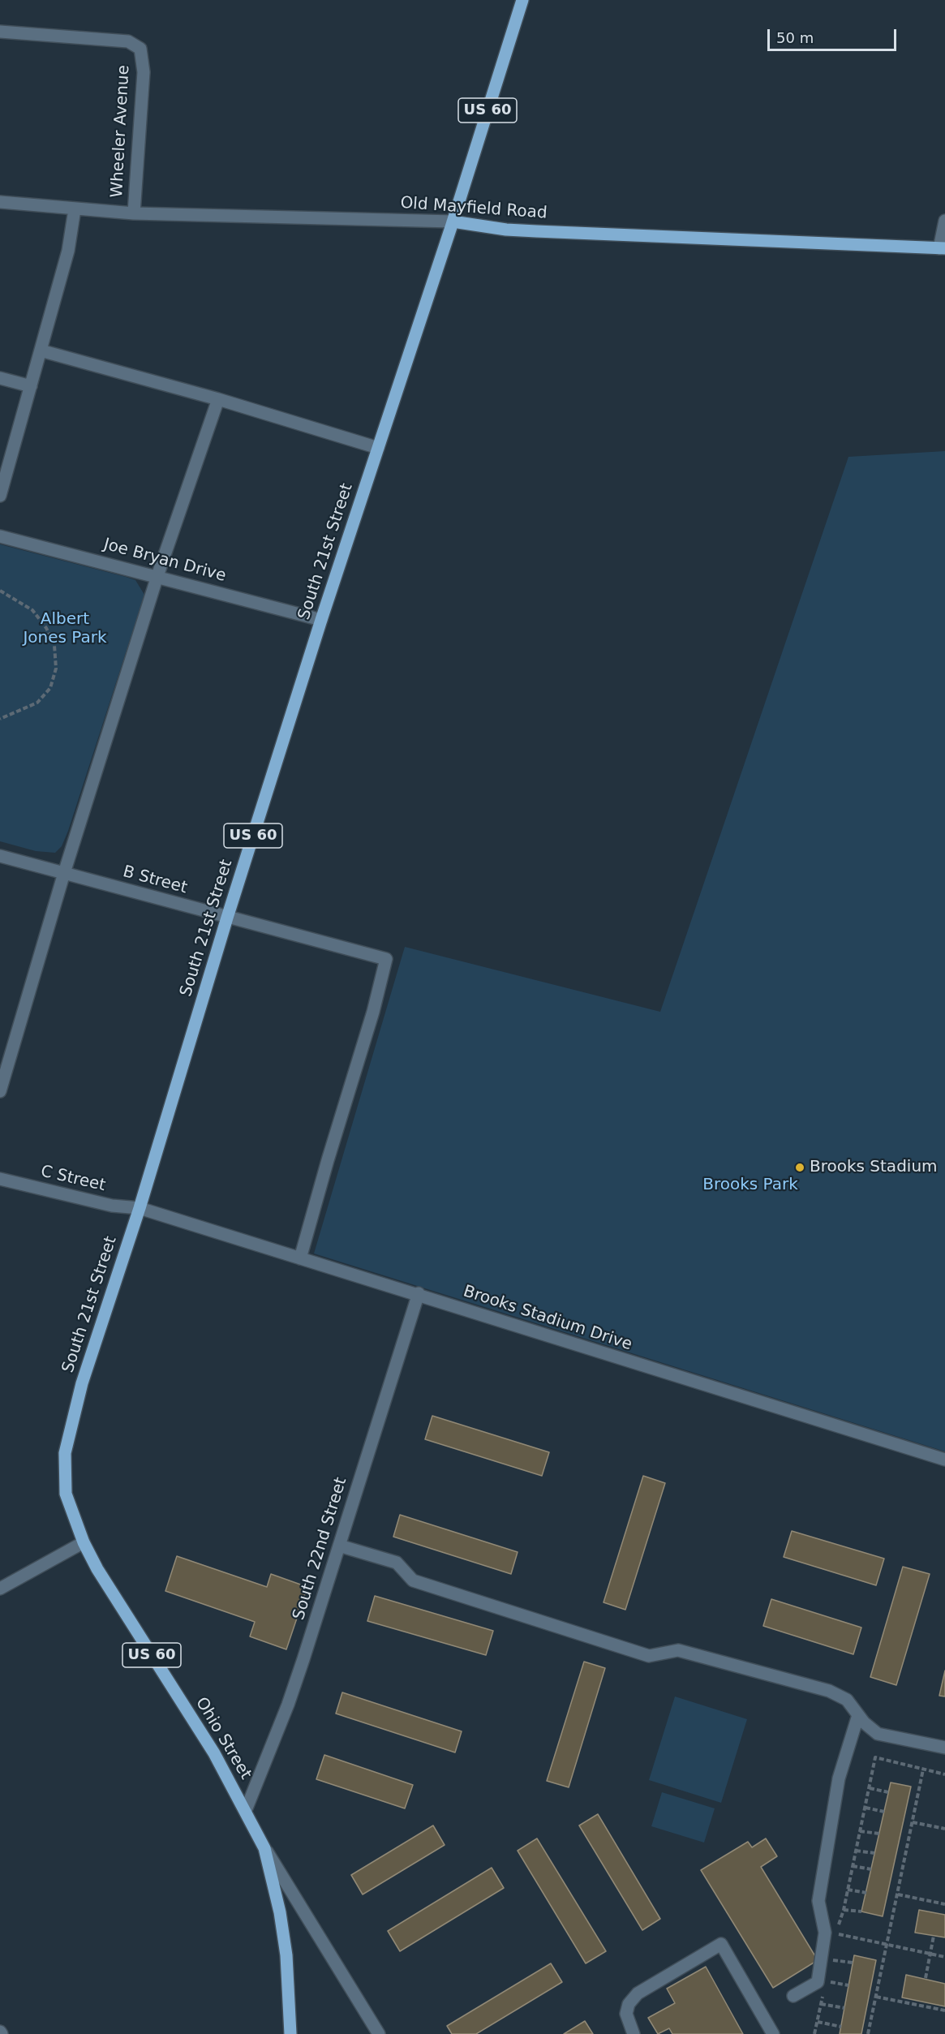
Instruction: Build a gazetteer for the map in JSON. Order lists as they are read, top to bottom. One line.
{"streets":{"main road":["US 60","Old Mayfield Road","South 21st Street","Ohio Street"],"street":["Wheeler Avenue","Joe Bryan Drive","B Street","C Street","Brooks Stadium Drive","South 22nd Street"]},"crossings":[["US 60","Old Mayfield Road"],["US 60","South 21st Street"],["US 60","Ohio Street"],["Wheeler Avenue","Old Mayfield Road"],["Old Mayfield Road","South 21st Street"],["South 21st Street","Joe Bryan Drive"],["South 21st Street","B Street"],["South 21st Street","C Street"],["South 21st Street","Brooks Stadium Drive"],["South 21st Street","Ohio Street"],["B Street","Brooks Stadium Drive"],["C Street","Brooks Stadium Drive"],["Brooks Stadium Drive","South 22nd Street"],["South 22nd Street","Ohio Street"]],"parks":["Albert Jones Park","Brooks Park"],"places":["Brooks Stadium"],"scale_bar":"50 m"}
